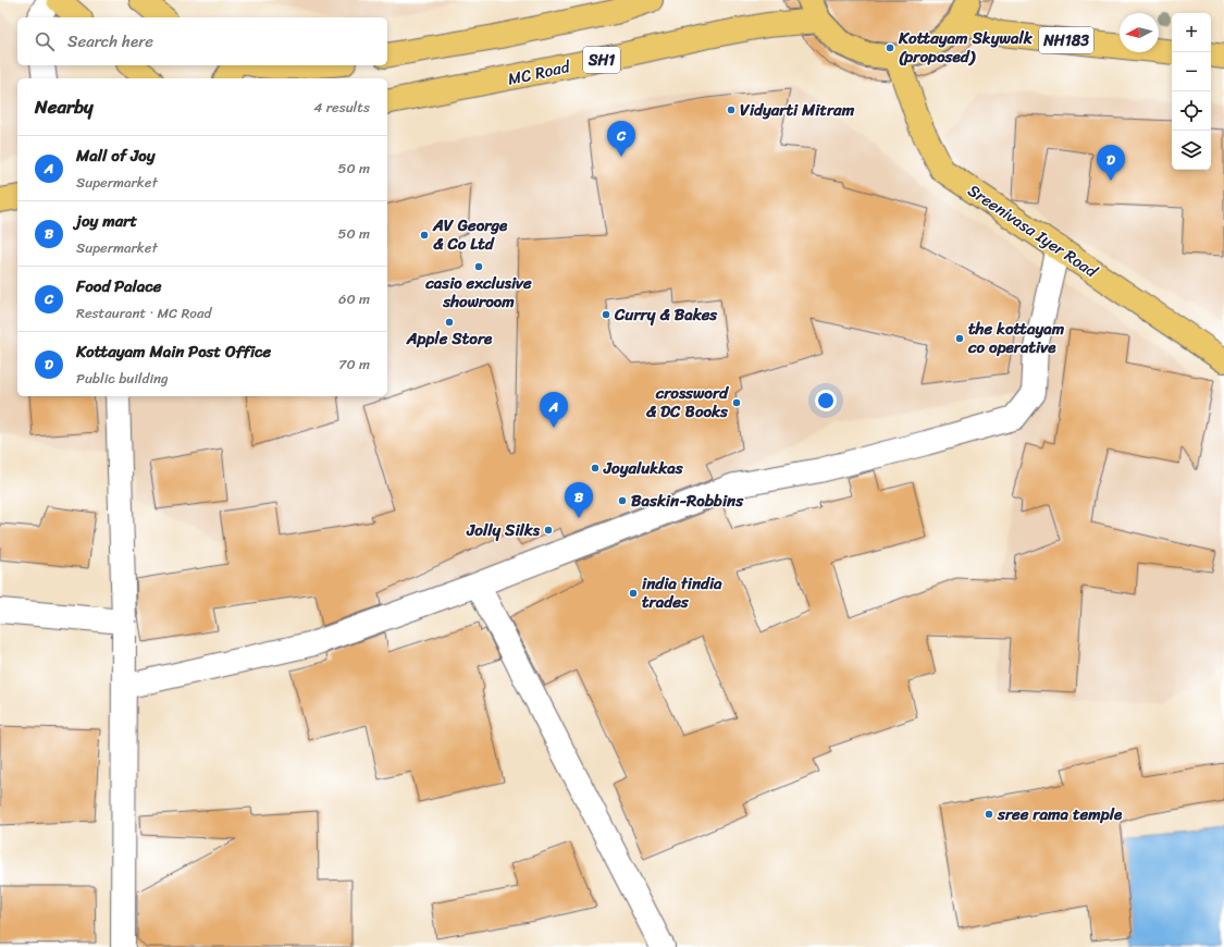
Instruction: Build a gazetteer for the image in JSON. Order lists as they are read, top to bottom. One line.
{"streets":{"main road":["NH183","SH1","MC Road","Sreenivasa Iyer Road"]},"crossings":[["NH183","MC Road"],["NH183","Sreenivasa Iyer Road"]],"places":["Kottayam Skywalk (proposed)","Vidyarti Mitram","AV George & Co Ltd","casio exclusive showroom","Curry & Bakes","Apple Store","the kottayam co operative","crossword & DC Books","Joyalukkas","Baskin-Robbins","Jolly Silks","india tindia trades","sree rama temple"],"north":"left","page":{"map_buttons":["+","−"],"search":"Search here","heading":["Nearby","4 results"],"pins":["C","D","A","B"],"list":[{"mark":"A","name":"Mall of Joy","note":"Supermarket","value":"50 m"},{"mark":"B","name":"joy mart","note":"Supermarket","value":"50 m"},{"mark":"C","name":"Food Palace","note":"Restaurant · MC Road","value":"60 m"},{"mark":"D","name":"Kottayam Main Post Office","note":"Public building","value":"70 m"}]}}
